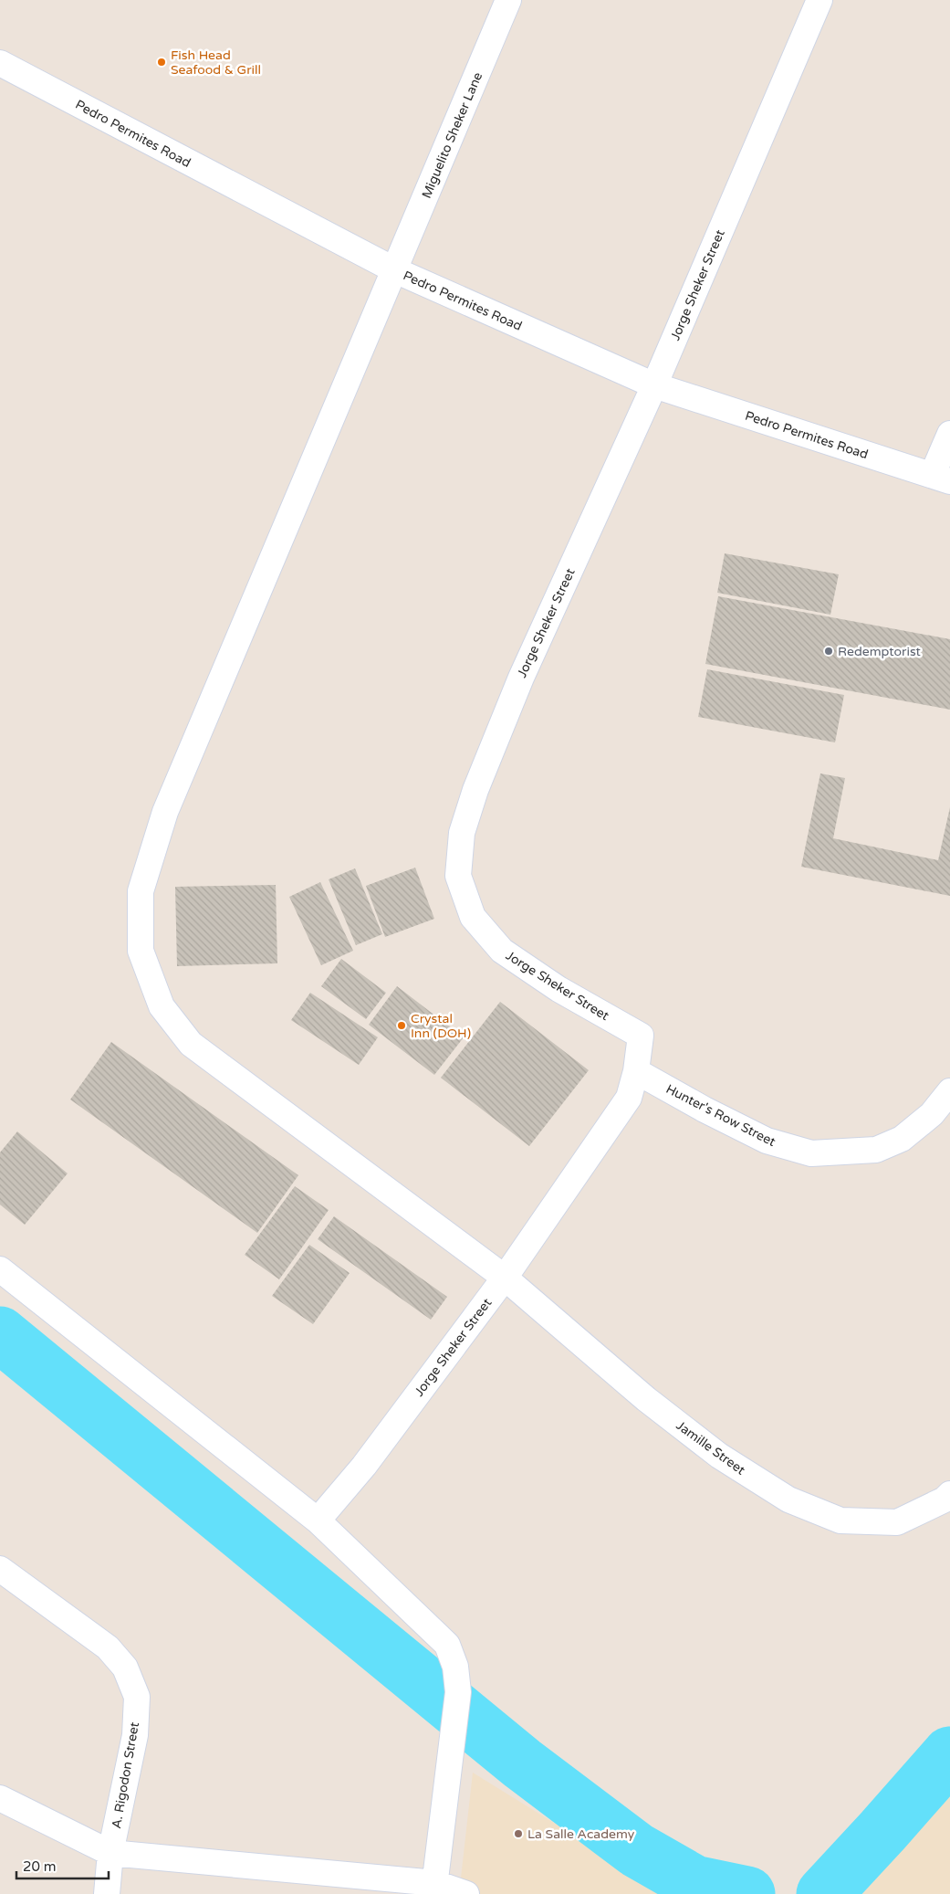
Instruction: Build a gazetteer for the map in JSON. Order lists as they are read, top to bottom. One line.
{"streets":{"street":["Pedro Permites Road","Miguelito Sheker Lane","Jorge Sheker Street","Hunter's Row Street","Jamille Street","A. Rigodon Street"]},"crossings":[["Pedro Permites Road","Miguelito Sheker Lane"],["Pedro Permites Road","Jorge Sheker Street"],["Miguelito Sheker Lane","Jorge Sheker Street"],["Miguelito Sheker Lane","Jamille Street"],["Jorge Sheker Street","Hunter's Row Street"],["Jorge Sheker Street","Jamille Street"]],"places":["Fish Head Seafood & Grill","Redemptorist","Crystal Inn (DOH)","La Salle Academy"],"scale_bar":"20 m"}
